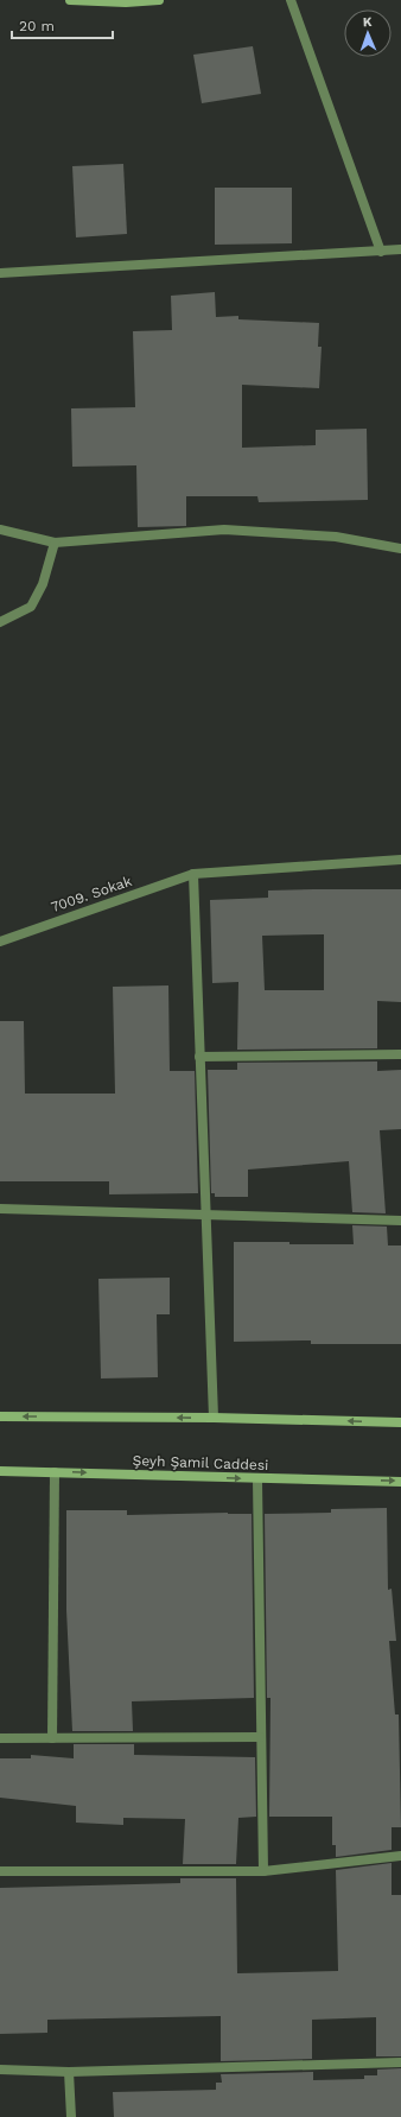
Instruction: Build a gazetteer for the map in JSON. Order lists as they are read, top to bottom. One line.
{"streets":{"main road":["Şeyh Şamil Caddesi"],"street":["7009. Sokak"]},"scale_bar":"20 m","north":"top"}
